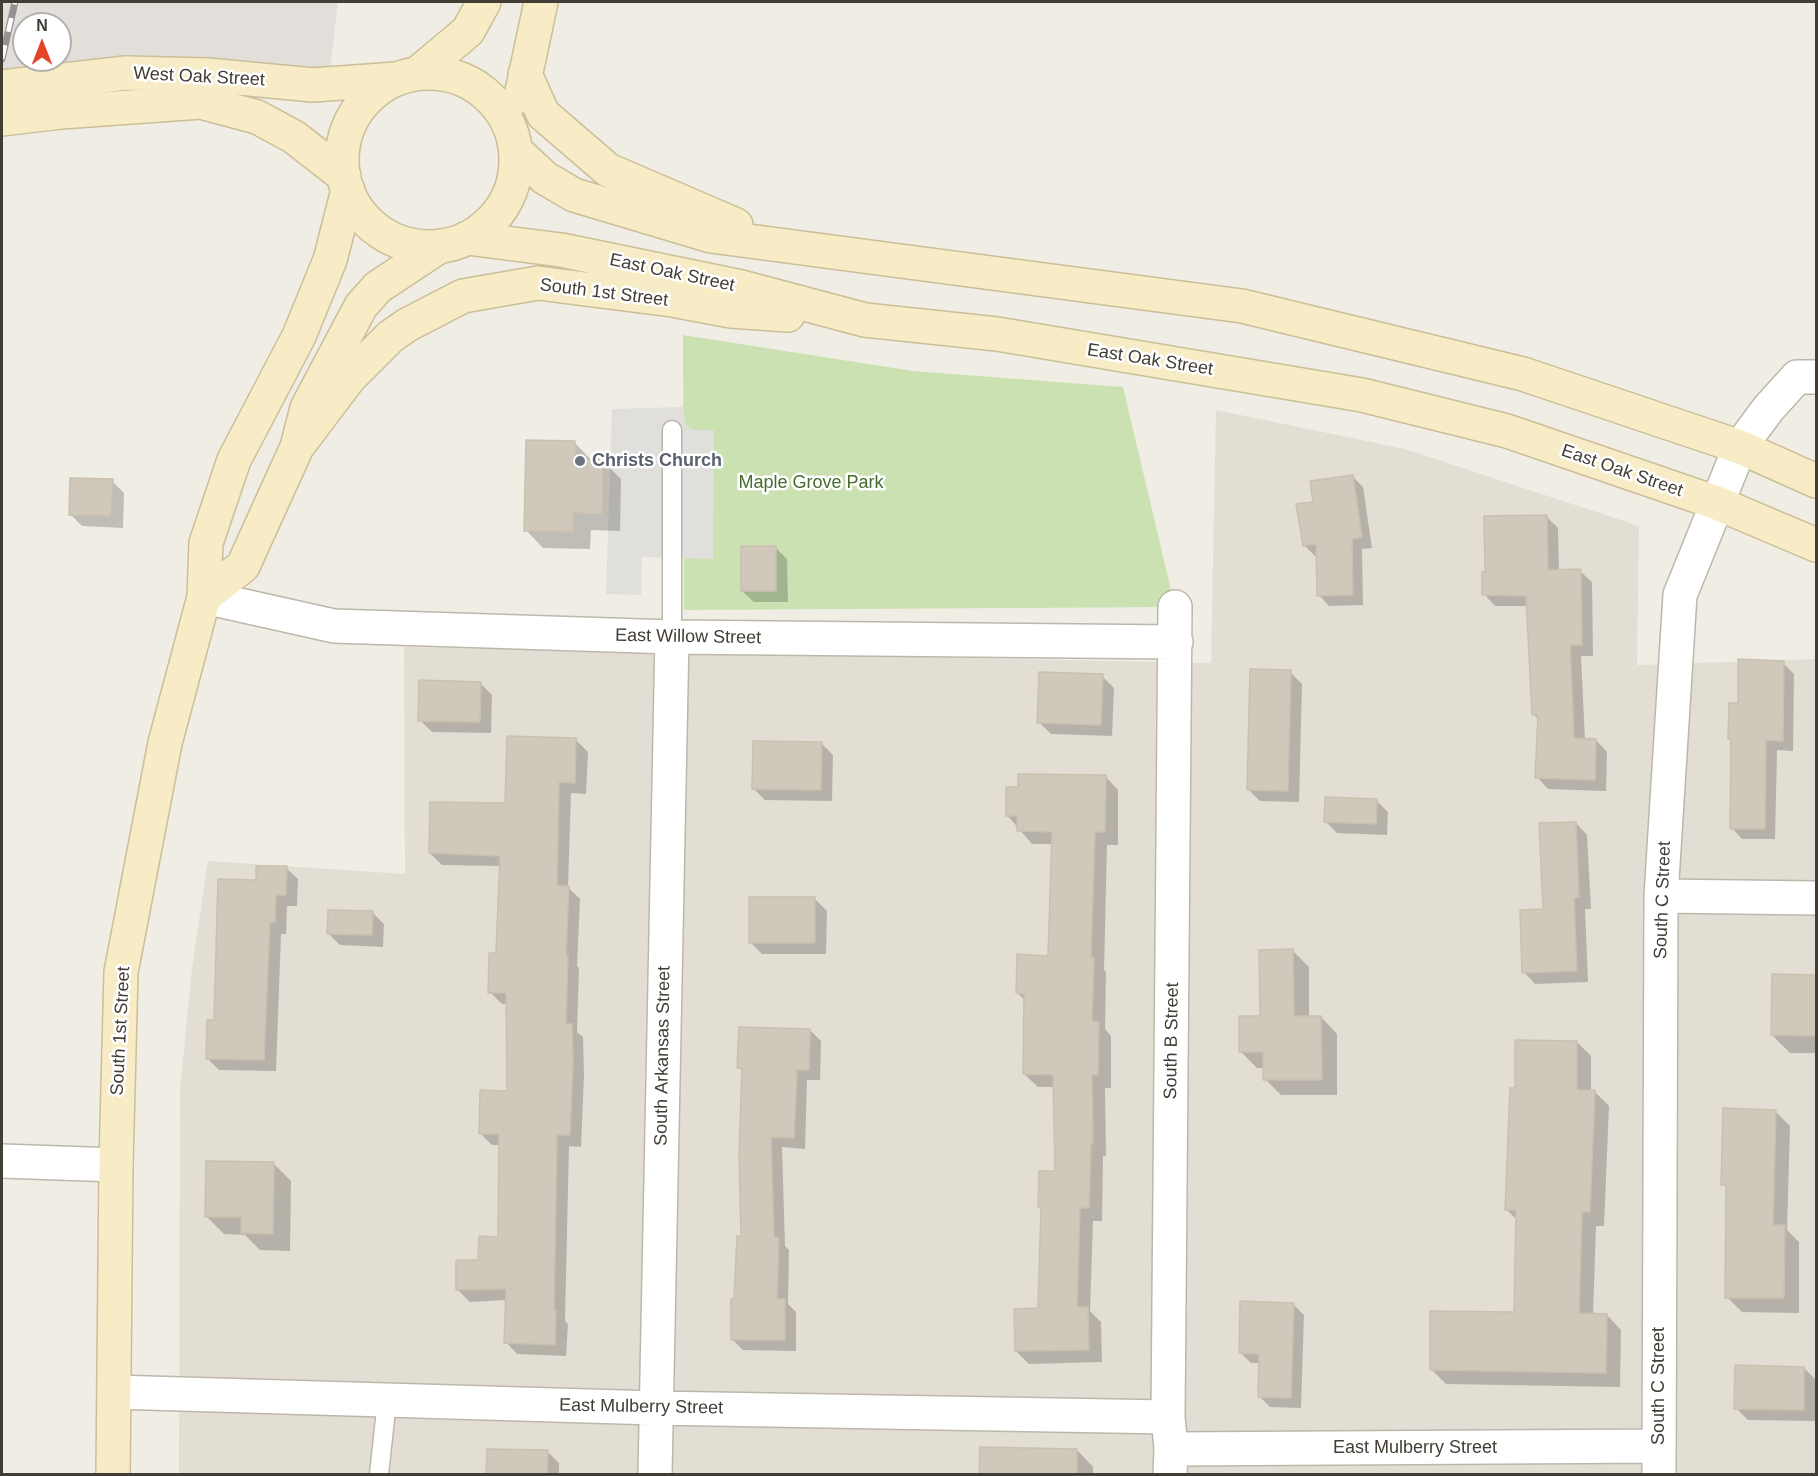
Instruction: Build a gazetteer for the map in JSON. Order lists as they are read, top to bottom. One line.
{"streets":{"street":["West Oak Street","East Oak Street","South 1st Street","East Willow Street","South C Street","South B Street","South Arkansas Street","East Mulberry Street"]},"crossings":[["West Oak Street","East Oak Street"],["West Oak Street","South 1st Street"],["East Oak Street","South 1st Street"],["East Oak Street","South C Street"],["South 1st Street","East Willow Street"],["South 1st Street","East Mulberry Street"],["East Willow Street","South B Street"],["East Willow Street","South Arkansas Street"],["South C Street","East Mulberry Street"],["South B Street","East Mulberry Street"],["South Arkansas Street","East Mulberry Street"]],"parks":["Maple Grove Park"],"places":["Christs Church"],"north":"top"}
